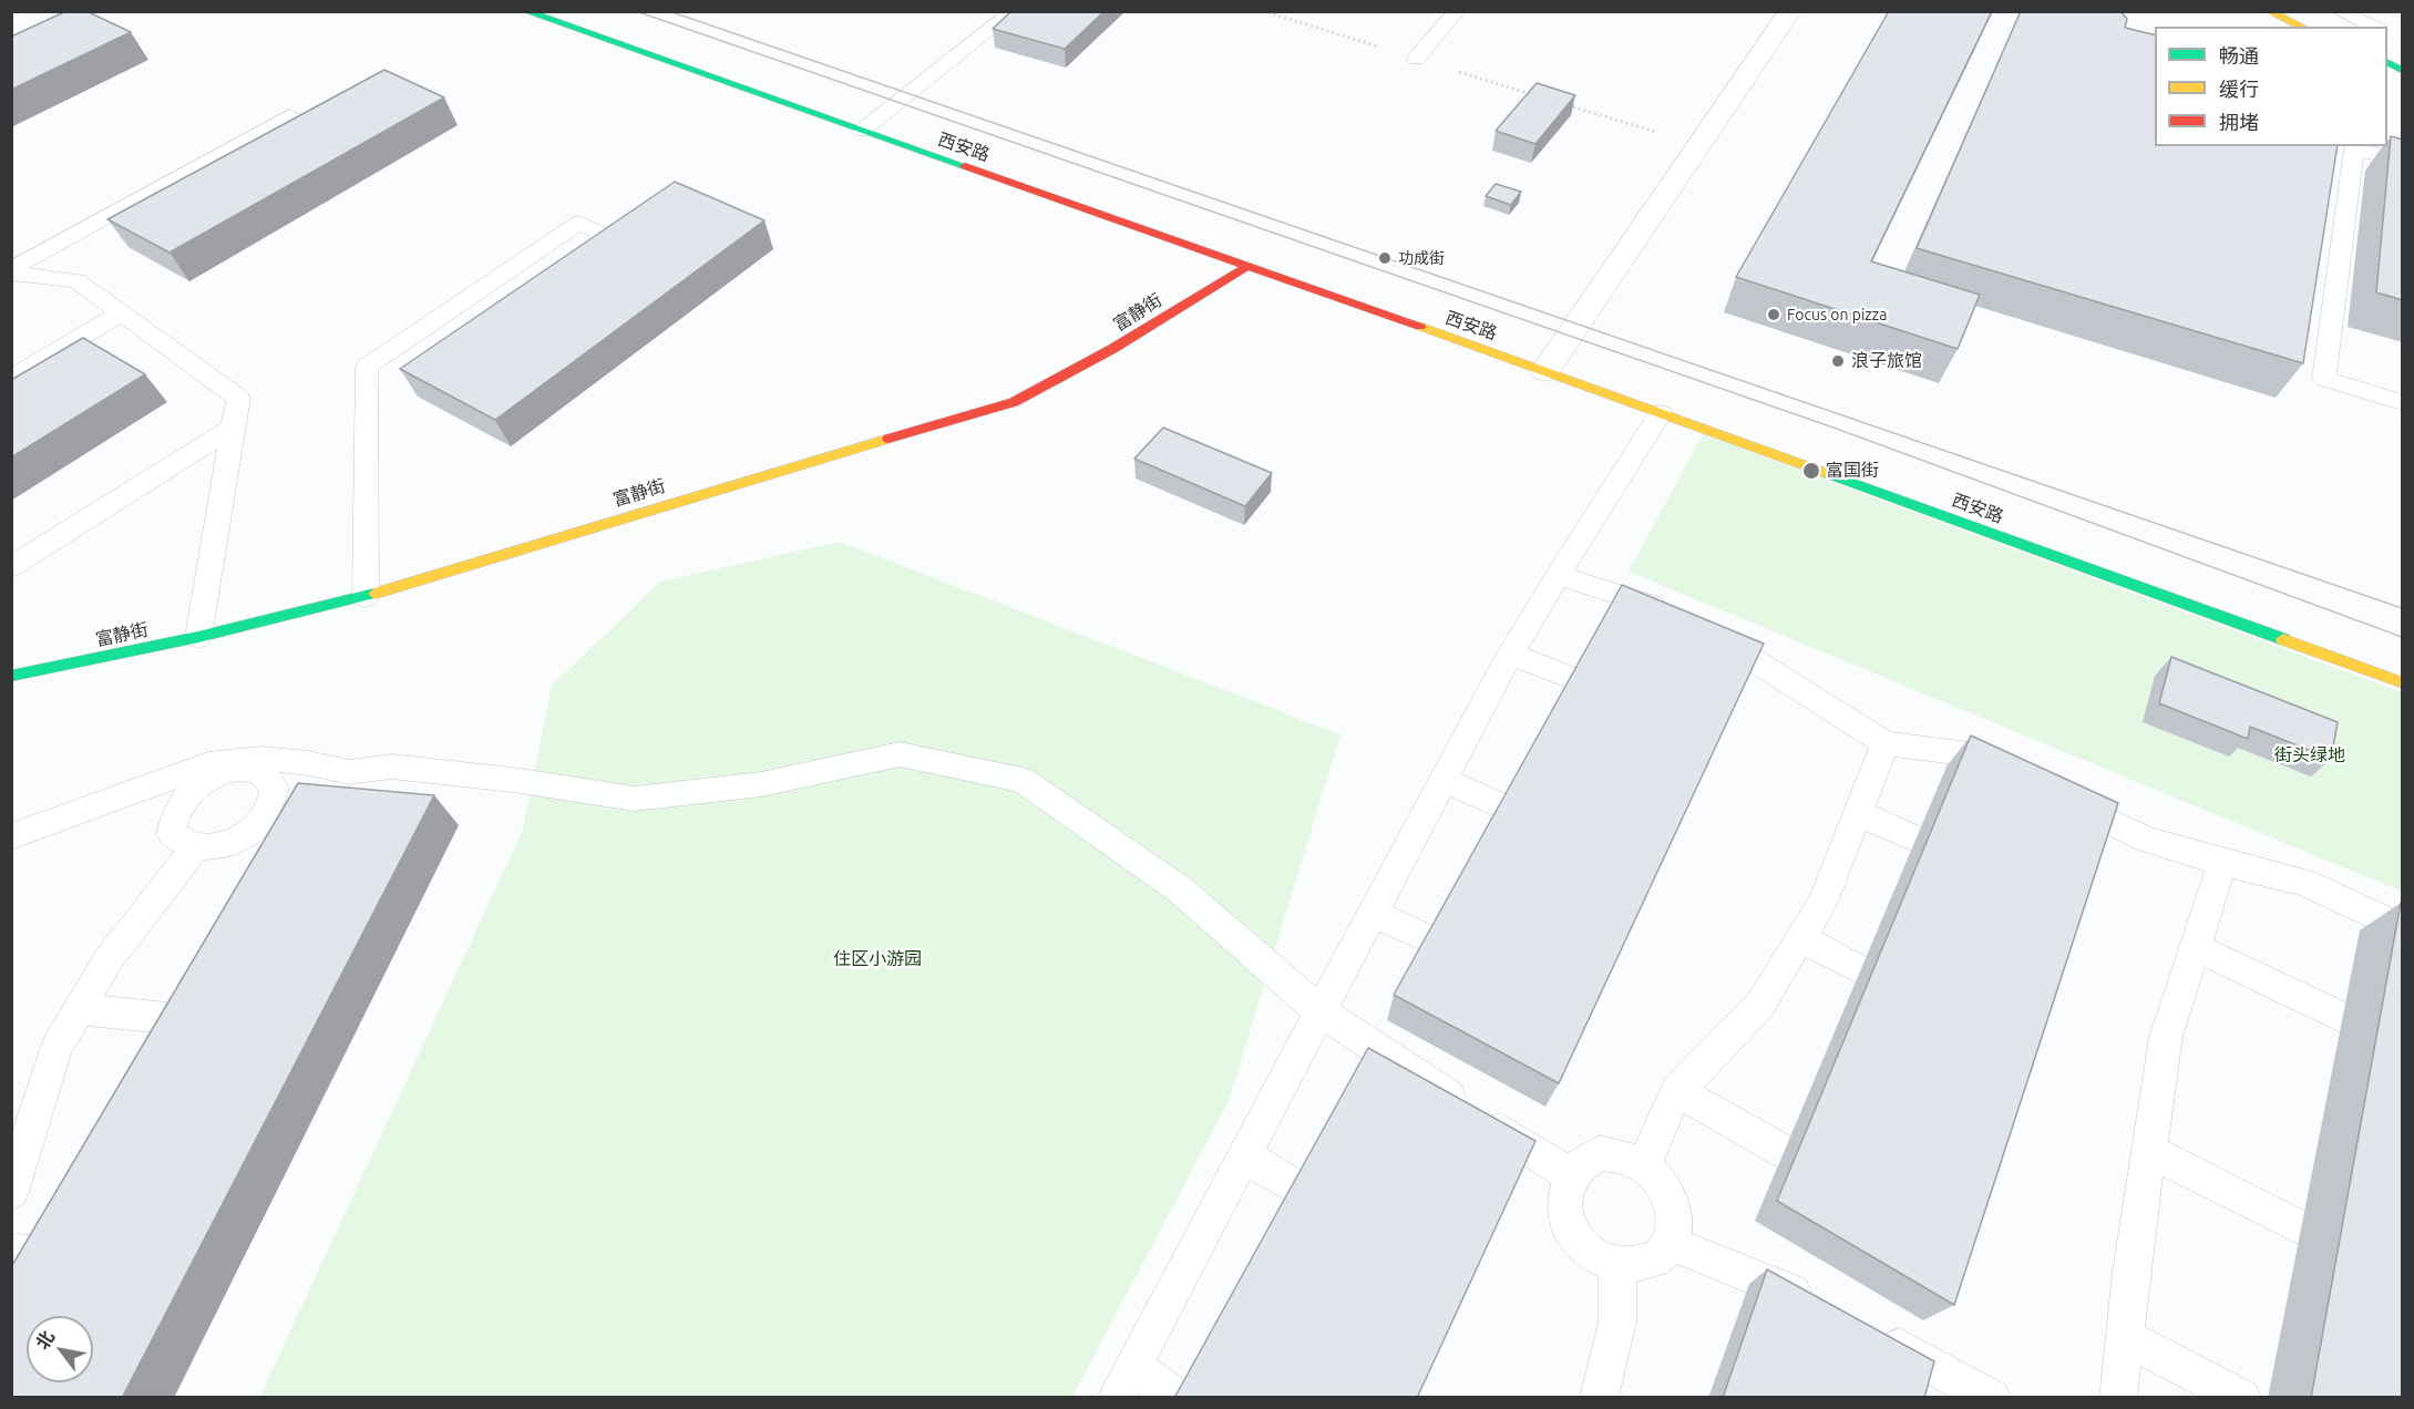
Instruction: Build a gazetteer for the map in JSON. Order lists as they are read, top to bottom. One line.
{"streets":{"main road":["西安路","富静街"]},"crossings":[["西安路","富静街"]],"parks":["街头绿地","住区小游园"],"places":["功成街","Focus on pizza","浪子旅馆","富国街"],"legend":["畅通","缓行","拥堵"],"north":"top left"}
